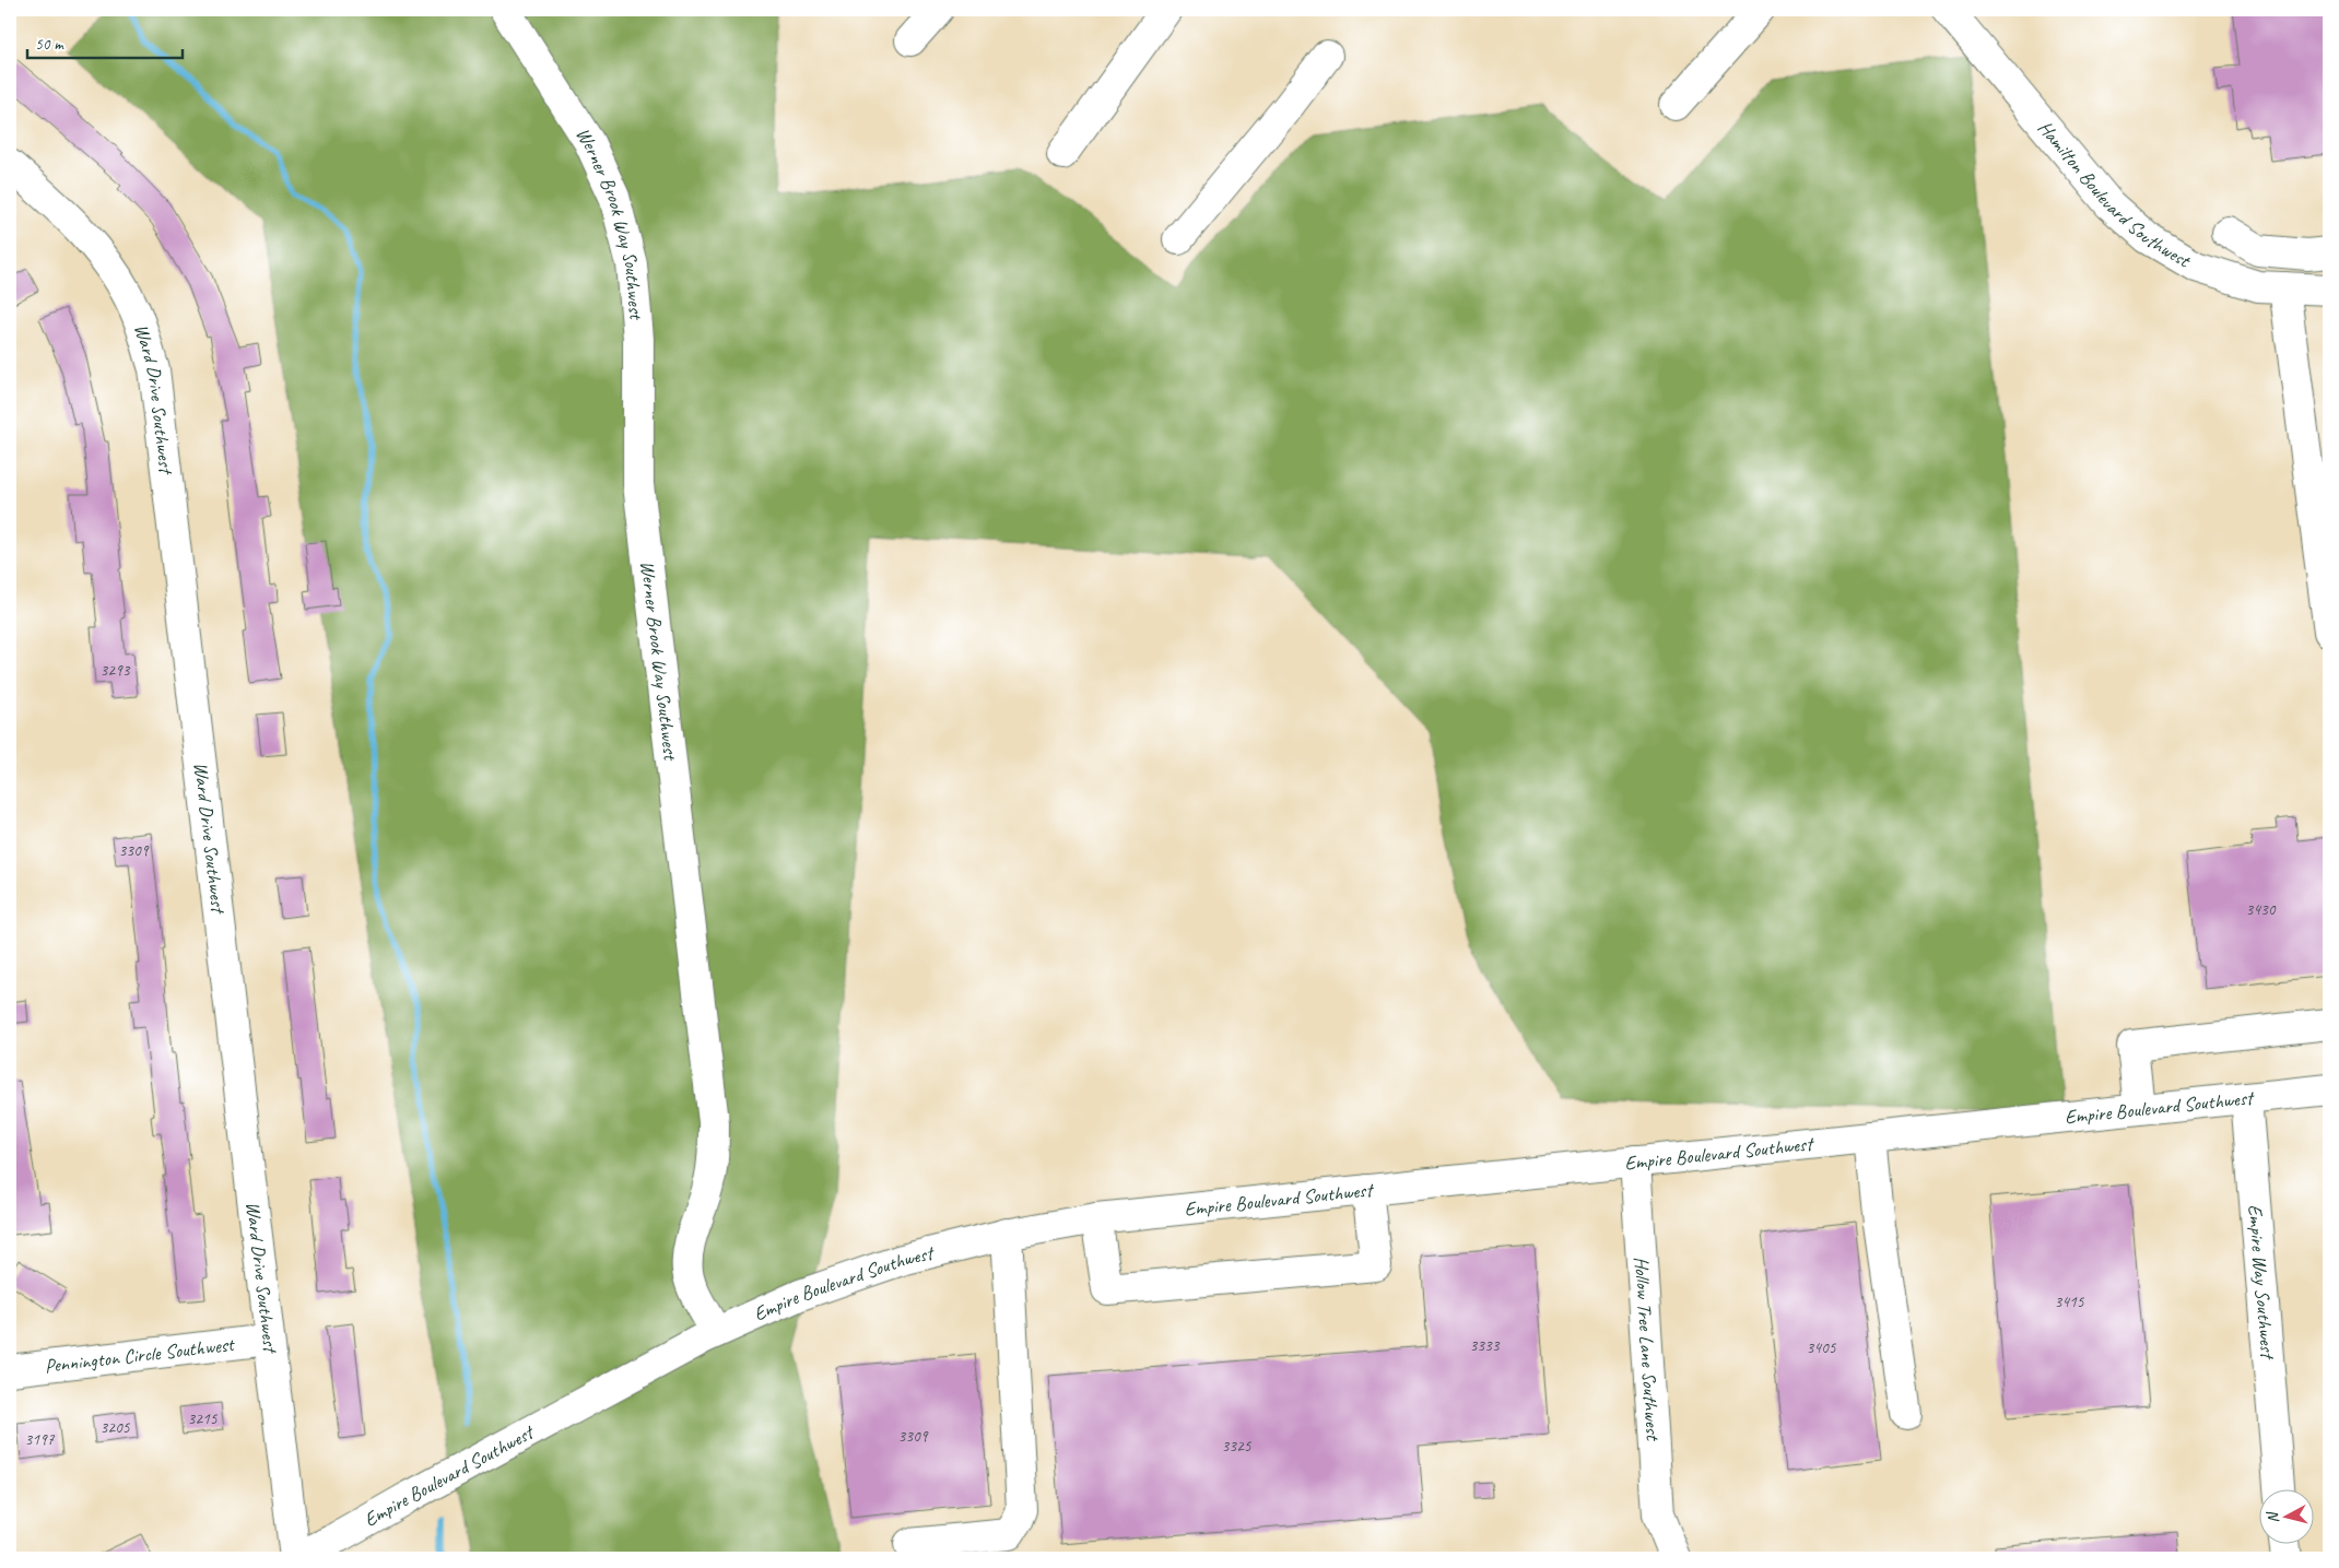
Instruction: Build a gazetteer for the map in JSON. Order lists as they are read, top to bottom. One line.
{"streets":{"street":["Hamilton Boulevard Southwest","Werner Brook Way Southwest","Ward Drive Southwest","Empire Boulevard Southwest","Empire Way Southwest","Hollow Tree Lane Southwest","Pennington Circle Southwest"]},"crossings":[["Werner Brook Way Southwest","Empire Boulevard Southwest"],["Ward Drive Southwest","Empire Boulevard Southwest"],["Ward Drive Southwest","Pennington Circle Southwest"],["Empire Boulevard Southwest","Empire Way Southwest"],["Empire Boulevard Southwest","Hollow Tree Lane Southwest"]],"house_numbers":["3293","3309","3430","3415","3333","3405","3215","3205","3309","3197","3325"],"scale_bar":"50 m","north":"left"}
